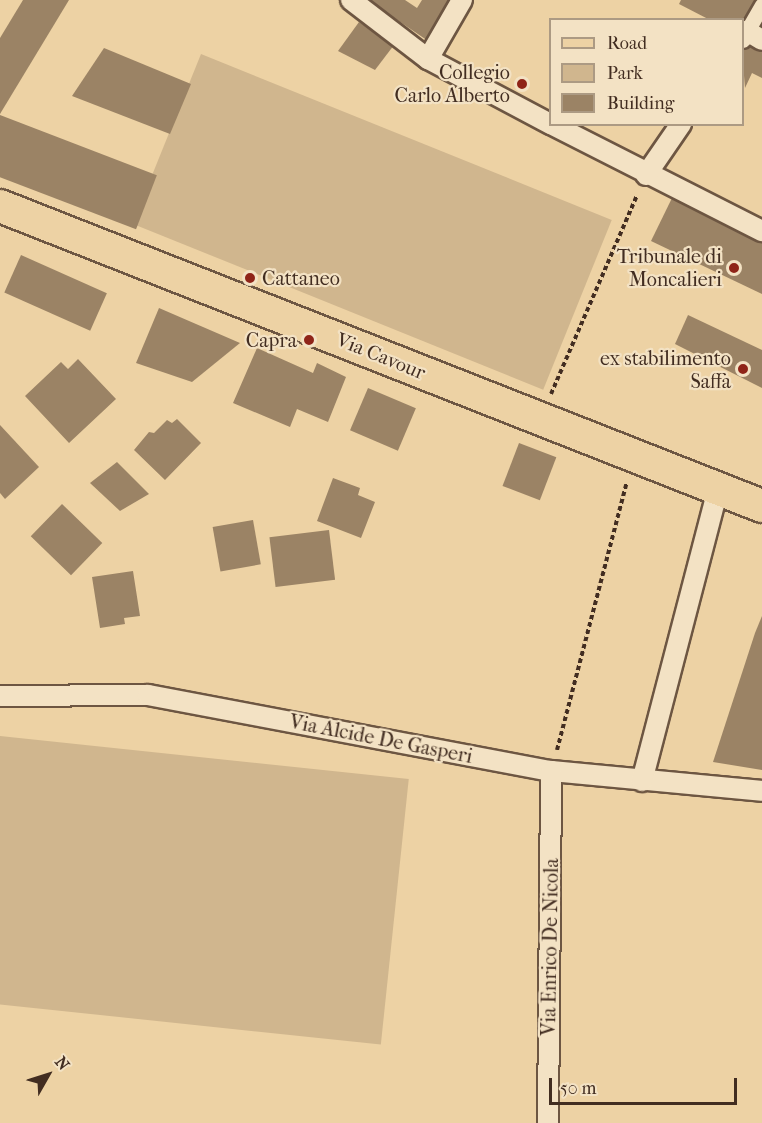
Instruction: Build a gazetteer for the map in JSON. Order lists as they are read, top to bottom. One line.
{"streets":{"main road":["Via Cavour"],"street":["Via Alcide De Gasperi","Via Enrico De Nicola"]},"crossings":[["Via Alcide De Gasperi","Via Enrico De Nicola"]],"places":["Collegio Carlo Alberto","Tribunale di Moncalieri","Cattaneo","Capra","ex stabilimento Saffa"],"legend":["Road","Park","Building"],"scale_bar":"50 m","north":"top right"}
